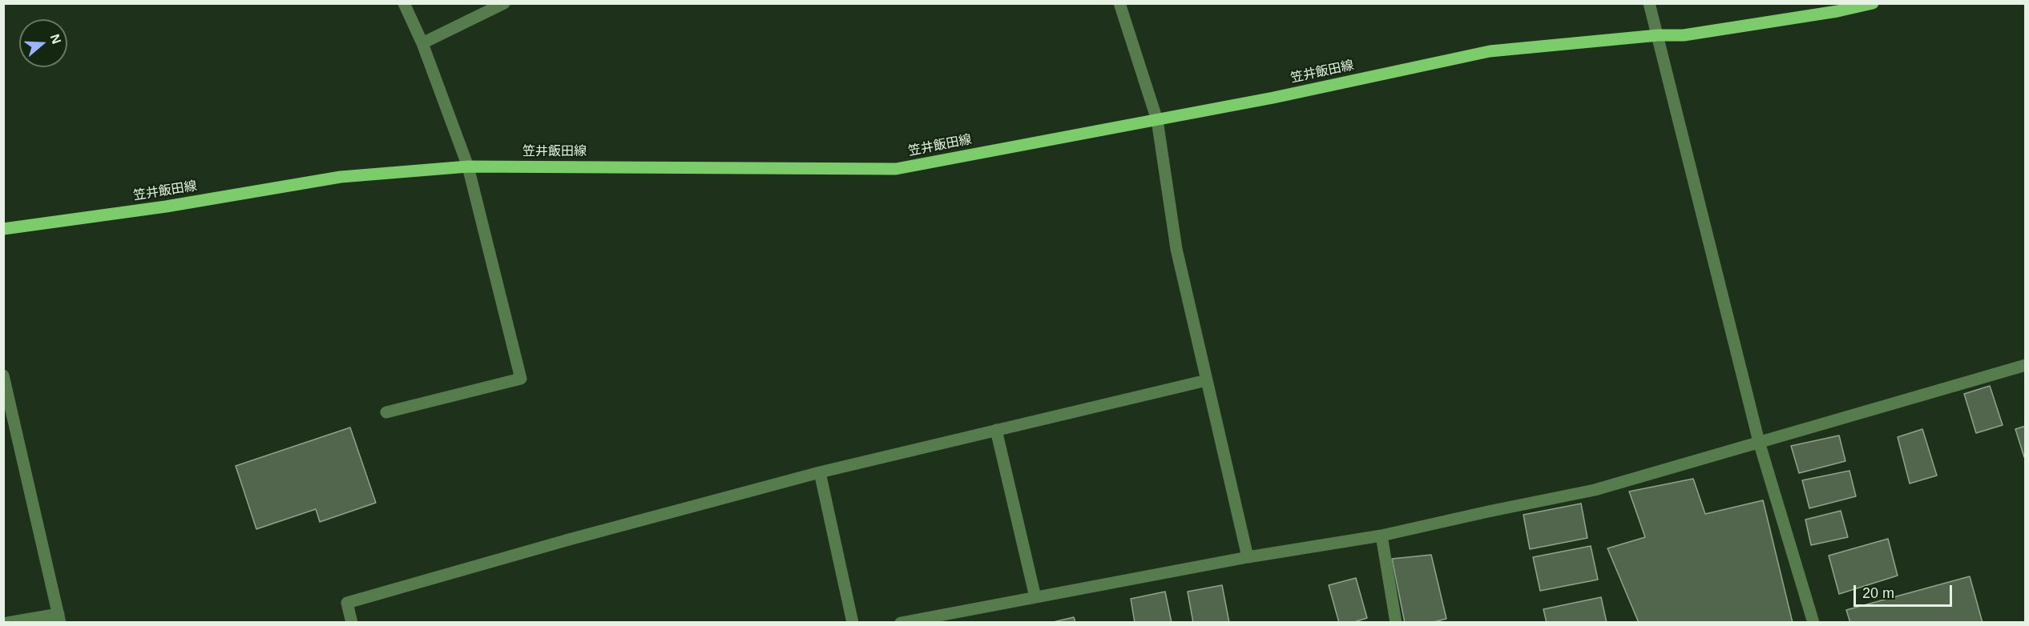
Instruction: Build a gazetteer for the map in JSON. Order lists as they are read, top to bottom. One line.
{"streets":{"main road":["笠井飯田線"]},"scale_bar":"20 m","north":"right"}
